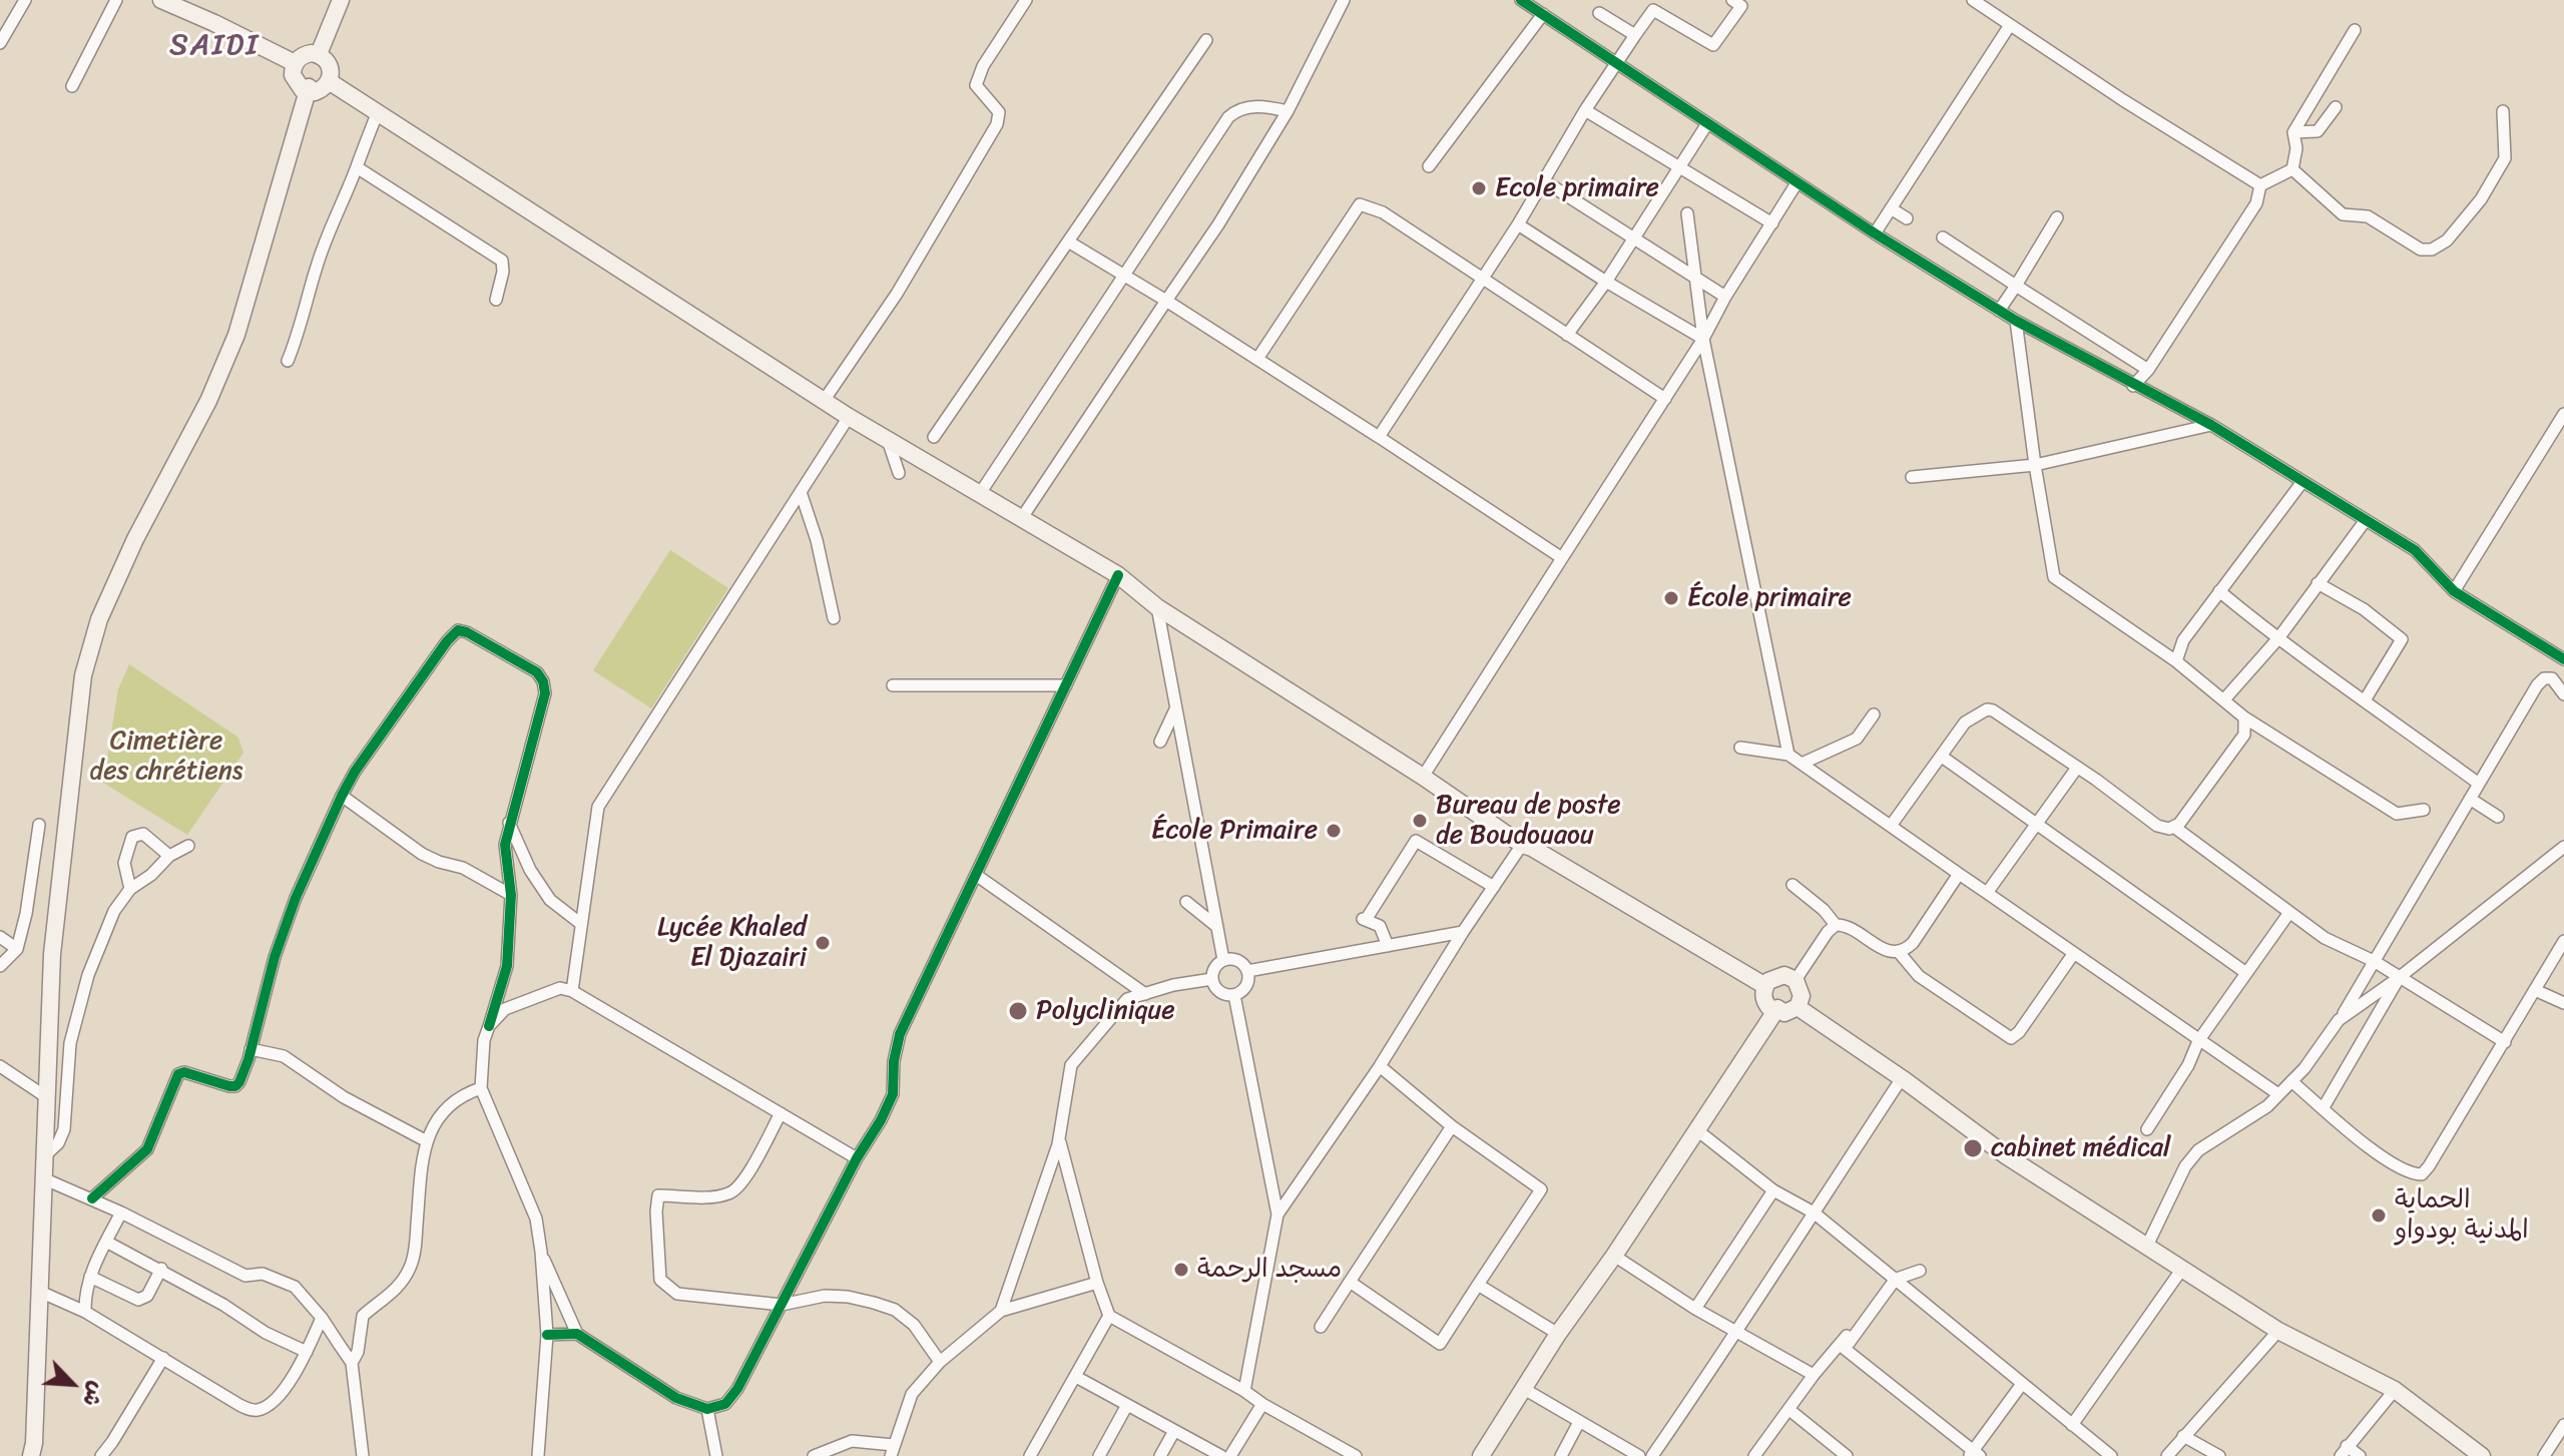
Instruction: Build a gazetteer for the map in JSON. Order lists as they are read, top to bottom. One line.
{"districts":["SAIDI"],"parks":["Cimetière des chrétiens"],"places":["Ecole primaire","École primaire","Bureau de poste de Boudouaou","École Primaire","Lycée Khaled El Djazairi","Polyclinique","cabinet médical","الحماية المدنية بودواو","مسجد الرحمة"],"north":"bottom right"}
